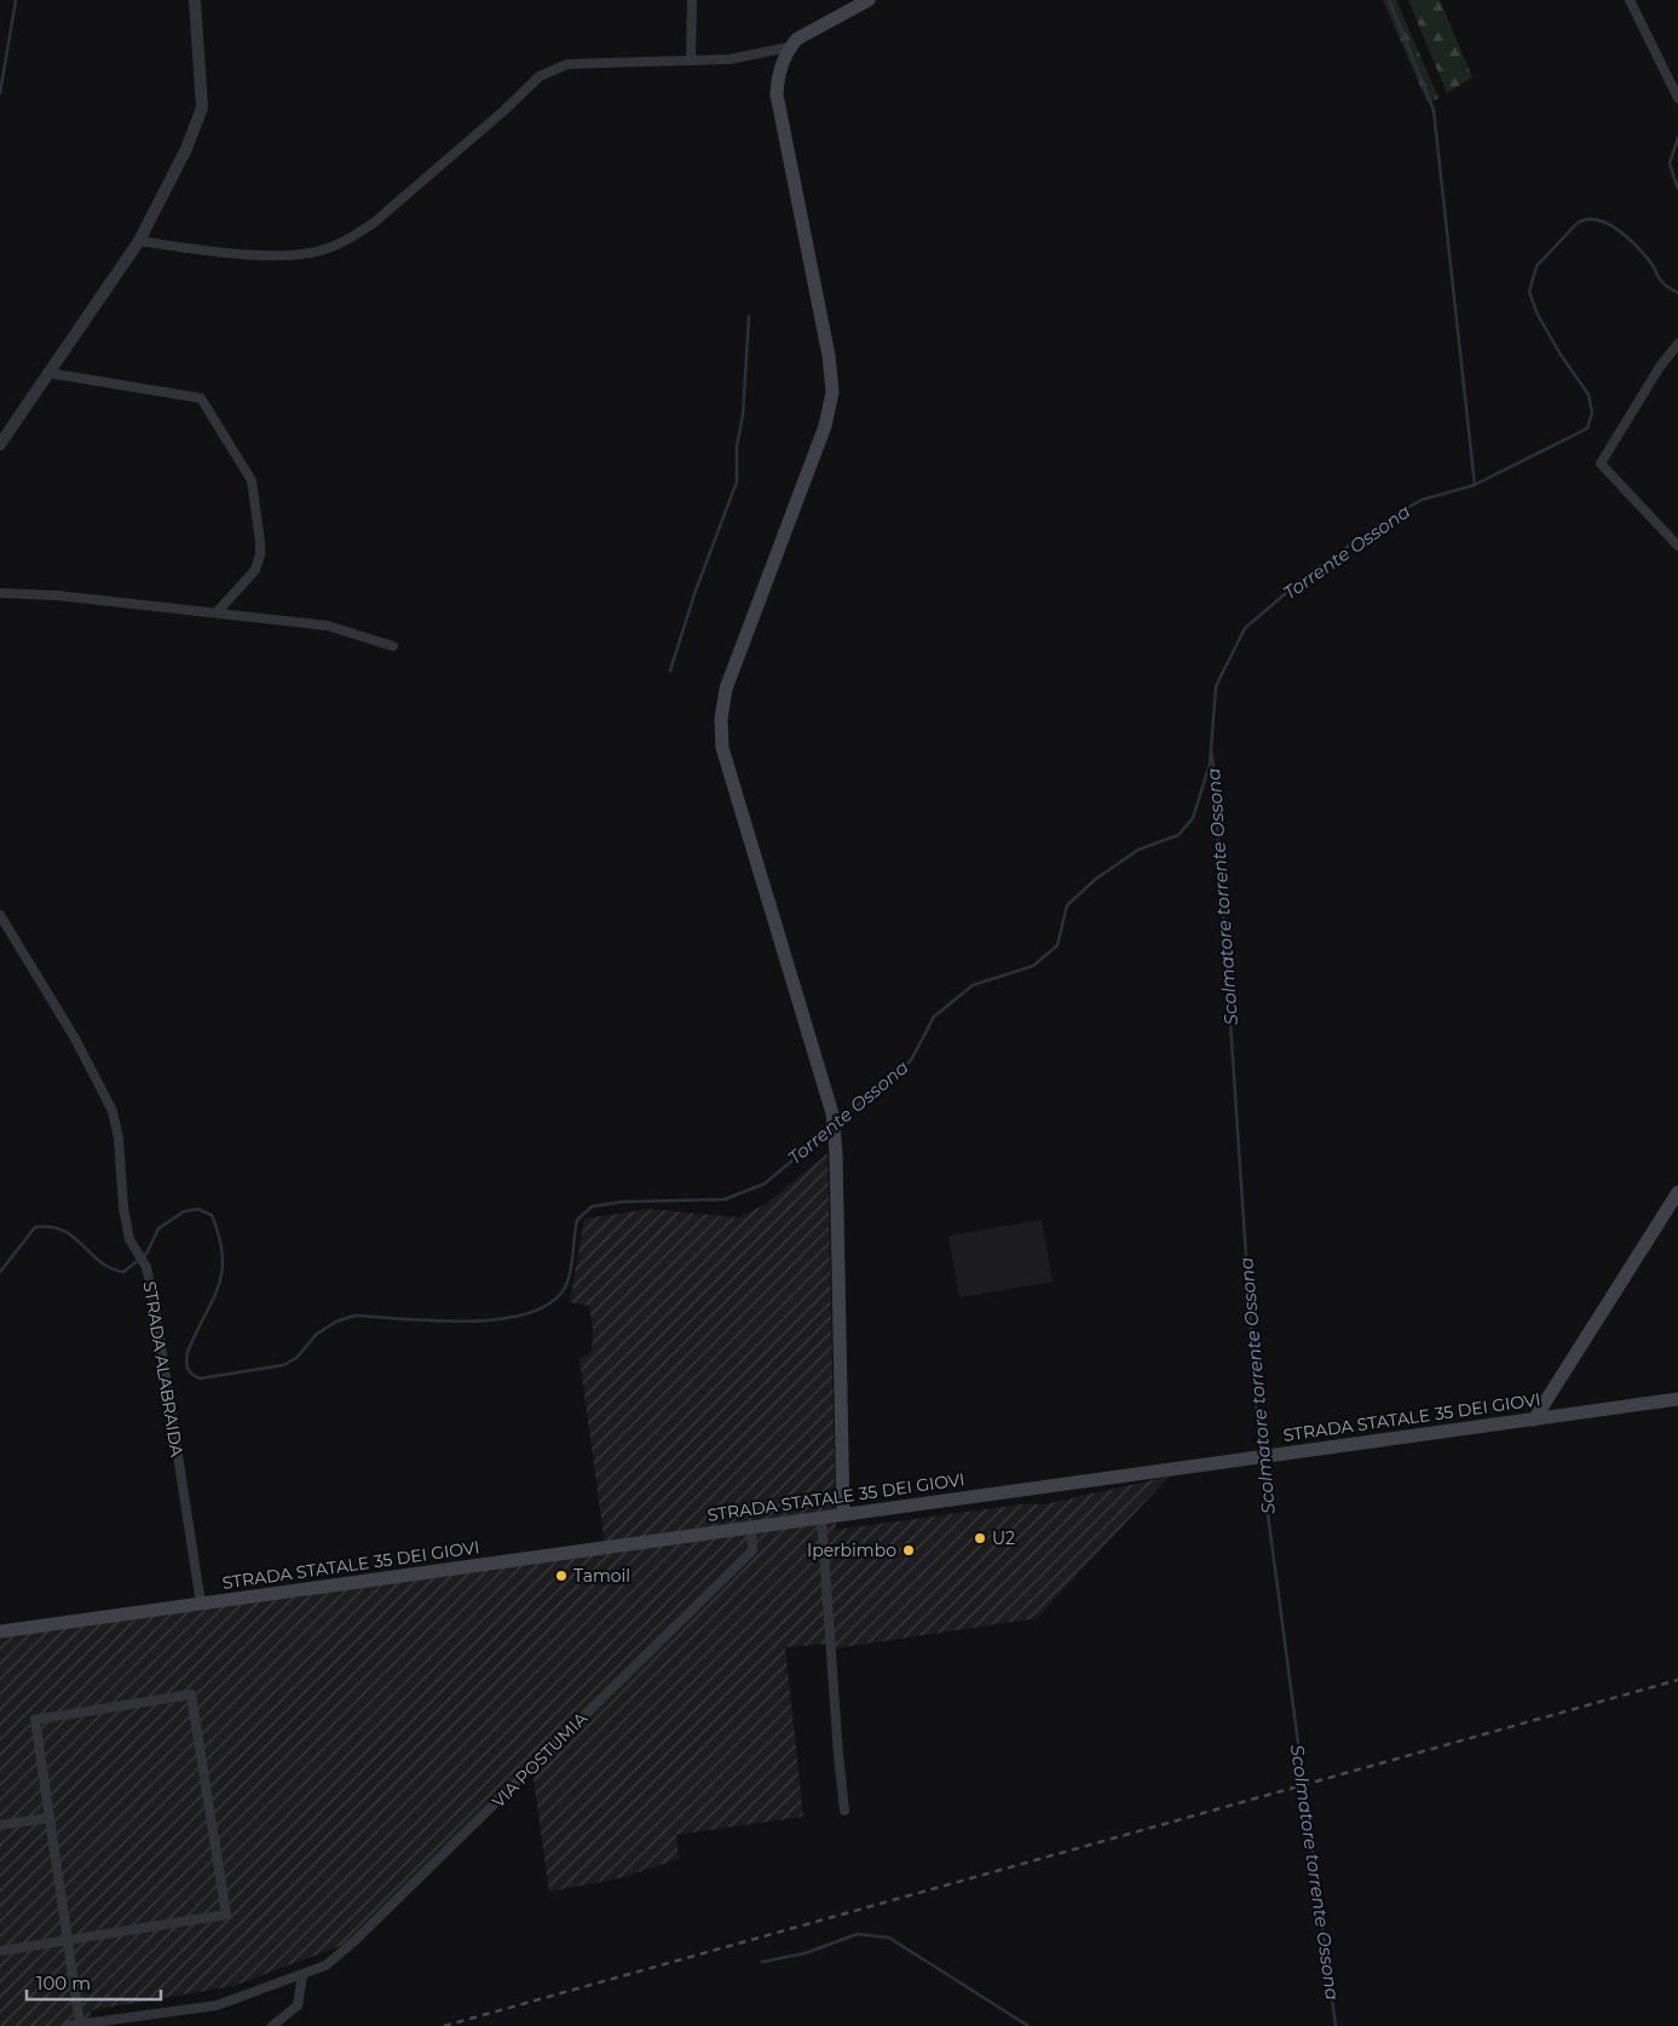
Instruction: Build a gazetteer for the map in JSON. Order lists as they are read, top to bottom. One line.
{"streets":{"main road":["STRADA STATALE 35 DEI GIOVI"],"street":["STRADA ALABRAIDA","VIA POSTUMIA"]},"crossings":[["STRADA ALABRAIDA","STRADA STATALE 35 DEI GIOVI"],["STRADA STATALE 35 DEI GIOVI","VIA POSTUMIA"]],"water":["Torrente Ossona","Scolmatore torrente Ossona"],"places":["U2","Iperbimbo","Tamoil"],"scale_bar":"100 m"}
